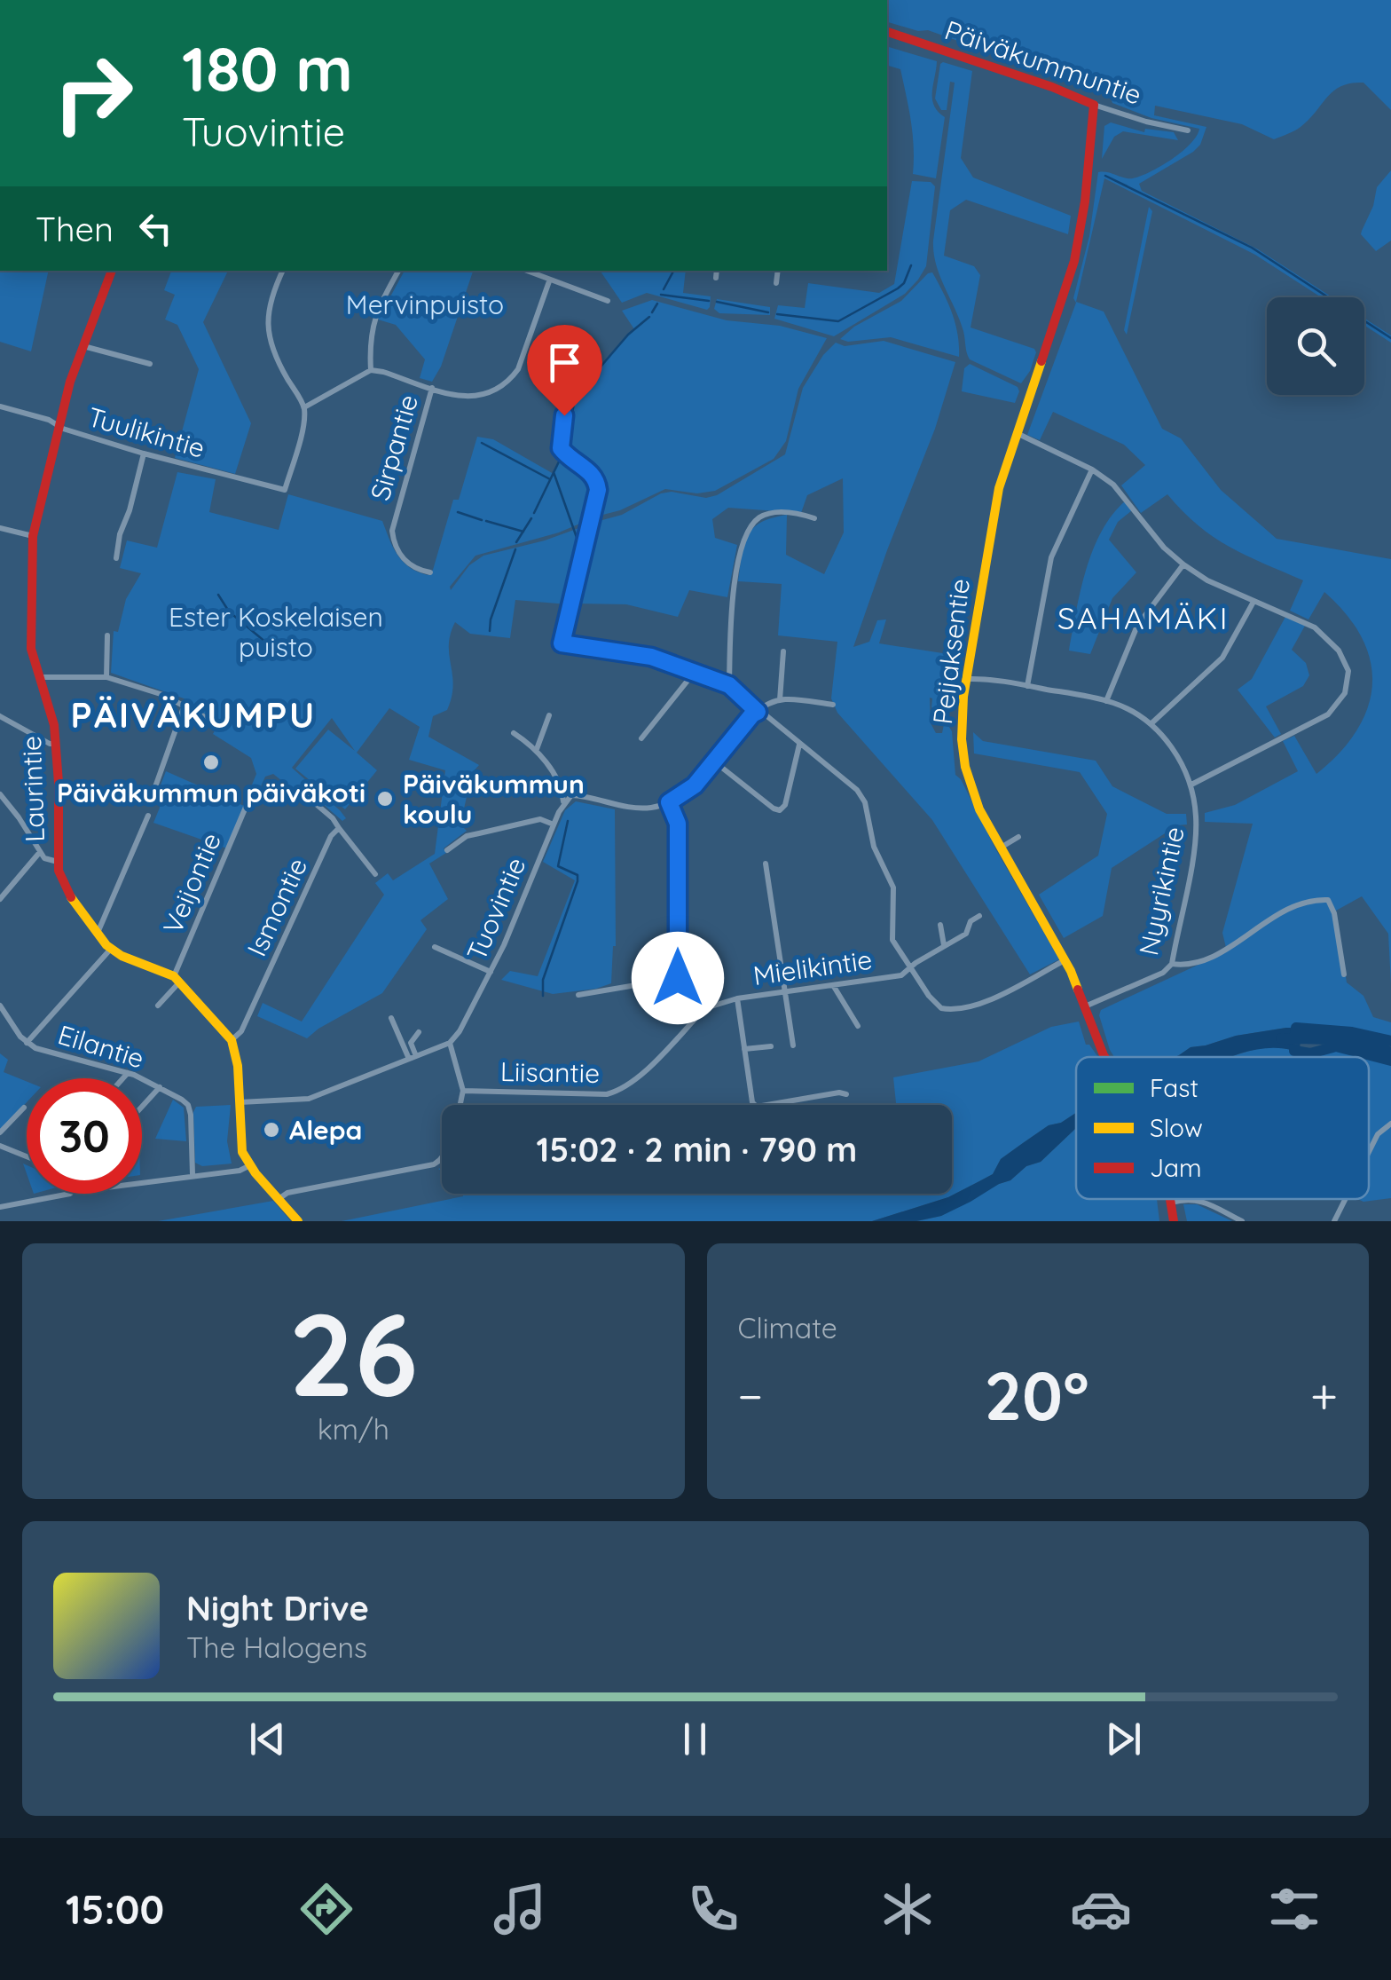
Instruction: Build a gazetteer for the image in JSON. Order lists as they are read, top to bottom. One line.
{"streets":{"street":["Päiväkummuntie","Tuulikintie","Sirpantie","Peijaksentie","Laurintie","Veijontie","Nyyrikintie","Ismontie","Tuovintie","Mielikintie","Eilantie","Liisantie"]},"crossings":[["Päiväkummuntie","Peijaksentie"],["Tuulikintie","Laurintie"],["Peijaksentie","Nyyrikintie"],["Laurintie","Veijontie"],["Laurintie","Ismontie"],["Tuovintie","Liisantie"],["Mielikintie","Liisantie"]],"districts":["SAHAMÄKI","PÄIVÄKUMPU"],"parks":["Mervinpuisto","Ester Koskelaisen puisto"],"places":["Päiväkummun päiväkoti","Päiväkummun koulu","Alepa"],"legend":["Fast","Slow","Jam"],"page":{"turn":["180 m","Tuovintie"],"then":"Then","limit":"30","trip":"15:02 · 2 min · 790 m","tile":[["26","km/h"],"Climate"],"heat":["−","20°","+"],"song":["Night Drive","The Halogens"],"tabs":"15:00"}}
